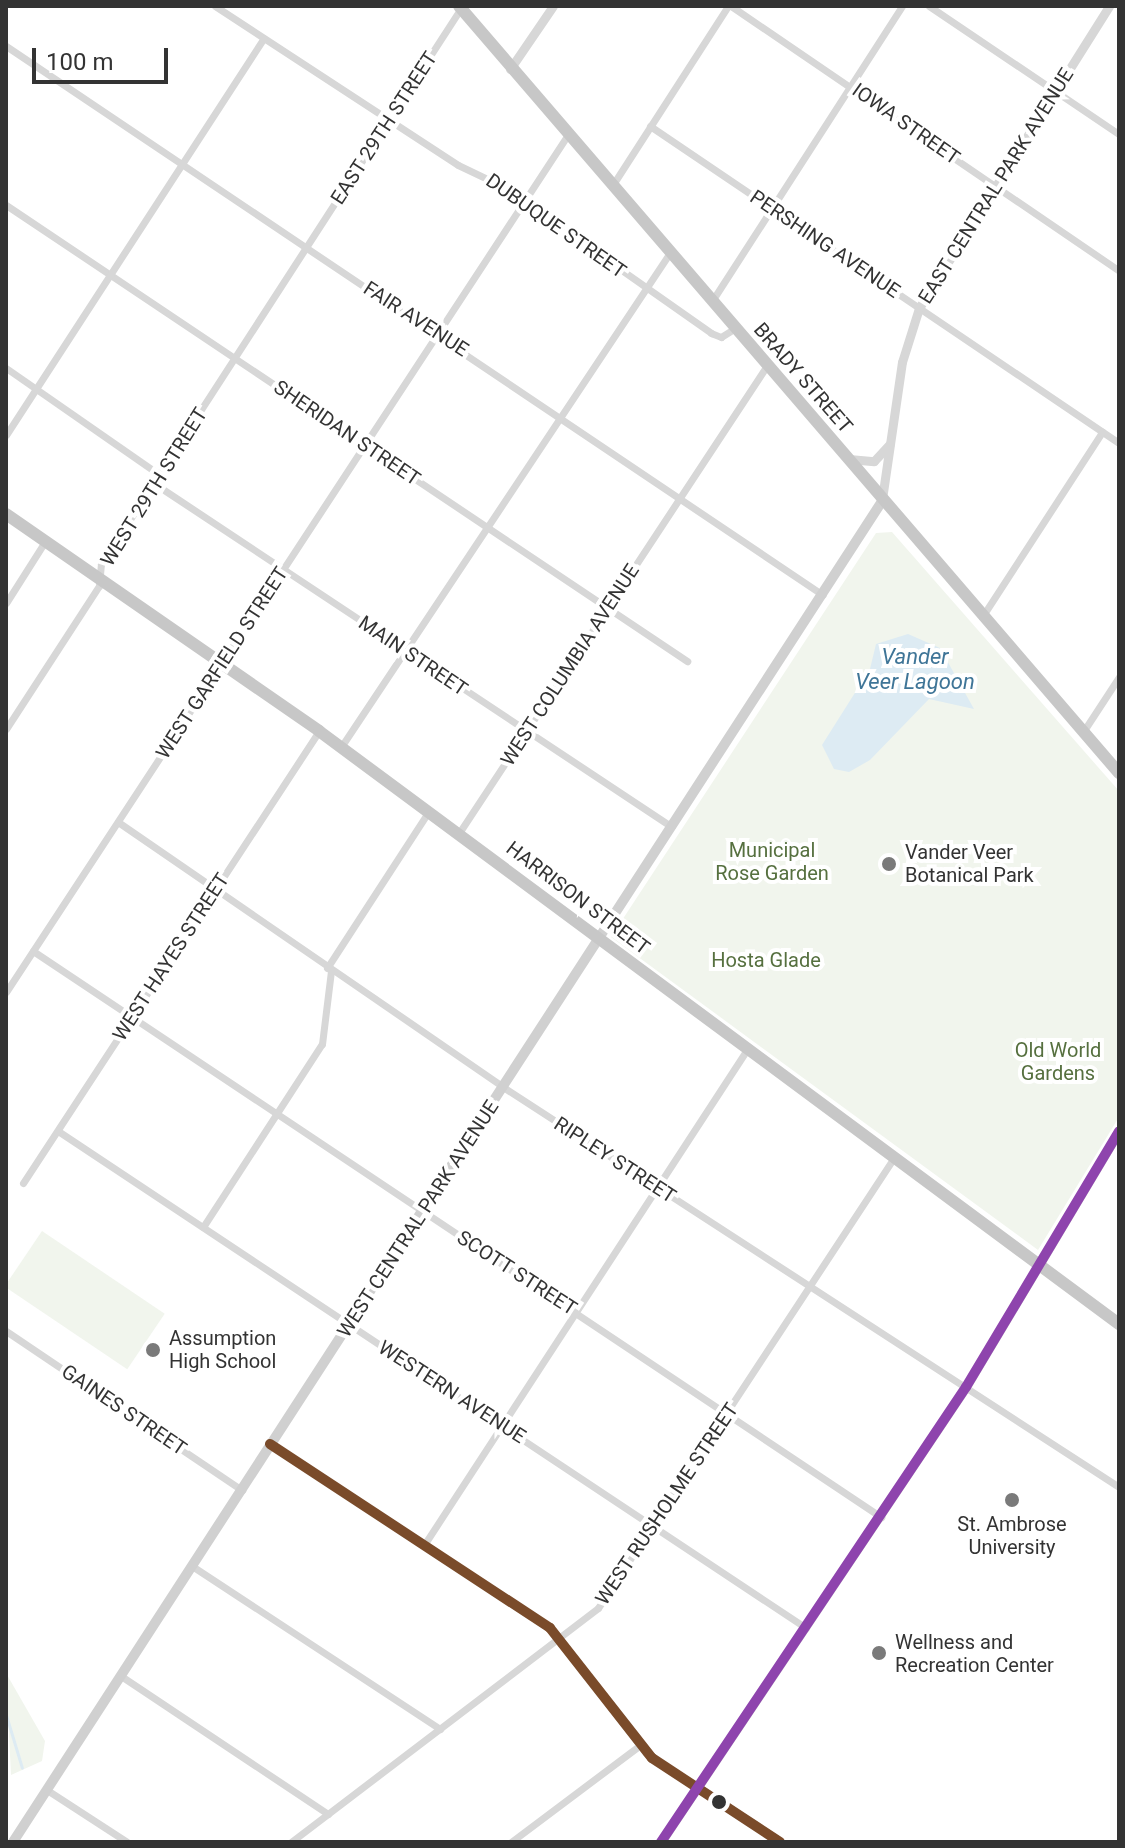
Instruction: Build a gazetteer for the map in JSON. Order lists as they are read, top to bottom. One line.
{"streets":{"highway":["BRADY STREET","HARRISON STREET"],"main road":["EAST CENTRAL PARK AVENUE","WEST CENTRAL PARK AVENUE"],"street":["IOWA STREET","EAST 29TH STREET","DUBUQUE STREET","PERSHING AVENUE","FAIR AVENUE","SHERIDAN STREET","WEST 29TH STREET","MAIN STREET","WEST GARFIELD STREET","WEST COLUMBIA AVENUE","WEST HAYES STREET","RIPLEY STREET","SCOTT STREET","WESTERN AVENUE","GAINES STREET","WEST RUSHOLME STREET"]},"crossings":[["IOWA STREET","EAST CENTRAL PARK AVENUE"],["EAST 29TH STREET","DUBUQUE STREET"],["EAST 29TH STREET","FAIR AVENUE"],["EAST 29TH STREET","BRADY STREET"],["EAST 29TH STREET","WEST 29TH STREET"],["EAST CENTRAL PARK AVENUE","PERSHING AVENUE"],["EAST CENTRAL PARK AVENUE","FAIR AVENUE"],["EAST CENTRAL PARK AVENUE","BRADY STREET"],["EAST CENTRAL PARK AVENUE","WEST CENTRAL PARK AVENUE"],["DUBUQUE STREET","BRADY STREET"],["DUBUQUE STREET","WEST GARFIELD STREET"],["FAIR AVENUE","WEST 29TH STREET"],["FAIR AVENUE","WEST GARFIELD STREET"],["FAIR AVENUE","WEST COLUMBIA AVENUE"],["FAIR AVENUE","WEST CENTRAL PARK AVENUE"],["BRADY STREET","WEST GARFIELD STREET"],["BRADY STREET","WEST COLUMBIA AVENUE"],["SHERIDAN STREET","WEST 29TH STREET"],["SHERIDAN STREET","WEST GARFIELD STREET"],["SHERIDAN STREET","WEST COLUMBIA AVENUE"],["WEST 29TH STREET","MAIN STREET"],["WEST 29TH STREET","HARRISON STREET"],["MAIN STREET","WEST GARFIELD STREET"],["MAIN STREET","WEST COLUMBIA AVENUE"],["MAIN STREET","WEST CENTRAL PARK AVENUE"],["WEST GARFIELD STREET","HARRISON STREET"],["WEST GARFIELD STREET","RIPLEY STREET"],["WEST GARFIELD STREET","SCOTT STREET"],["WEST COLUMBIA AVENUE","HARRISON STREET"],["HARRISON STREET","WEST HAYES STREET"],["HARRISON STREET","WEST CENTRAL PARK AVENUE"],["HARRISON STREET","WEST RUSHOLME STREET"],["WEST HAYES STREET","RIPLEY STREET"],["WEST HAYES STREET","SCOTT STREET"],["WEST HAYES STREET","WESTERN AVENUE"],["RIPLEY STREET","WEST CENTRAL PARK AVENUE"],["RIPLEY STREET","WEST RUSHOLME STREET"],["WEST CENTRAL PARK AVENUE","SCOTT STREET"],["WEST CENTRAL PARK AVENUE","WESTERN AVENUE"],["WEST CENTRAL PARK AVENUE","GAINES STREET"],["SCOTT STREET","WEST RUSHOLME STREET"],["WESTERN AVENUE","WEST RUSHOLME STREET"]],"water":["Vander Veer Lagoon"],"parks":["Municipal Rose Garden","Hosta Glade","Old World Gardens"],"places":["Vander Veer Botanical Park","Assumption High School","St. Ambrose University","Wellness and Recreation Center"],"scale_bar":"100 m"}
